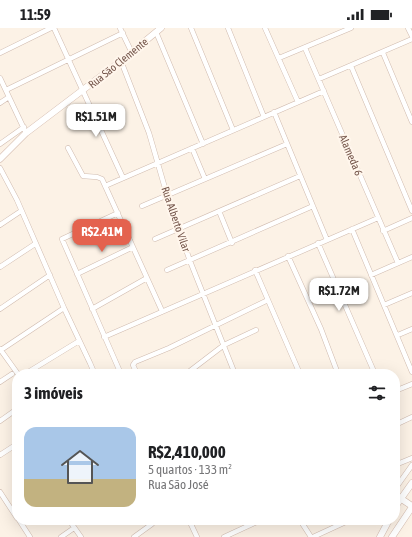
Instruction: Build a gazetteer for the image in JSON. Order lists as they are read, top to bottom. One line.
{"streets":{"main road":["Rua São Clemente"],"street":["Alameda 6","Rua Alberto Vilar"]},"crossings":[["Rua São Clemente","Rua Alberto Vilar"]],"page":{"status":"11:59","price":["R$1.51M","R$2.41M","R$1.72M"],"heading":"3 imóveis","list":[{"name":"R$2,410,000","note":"5 quartos · 133 m² · Rua São José"}]}}
